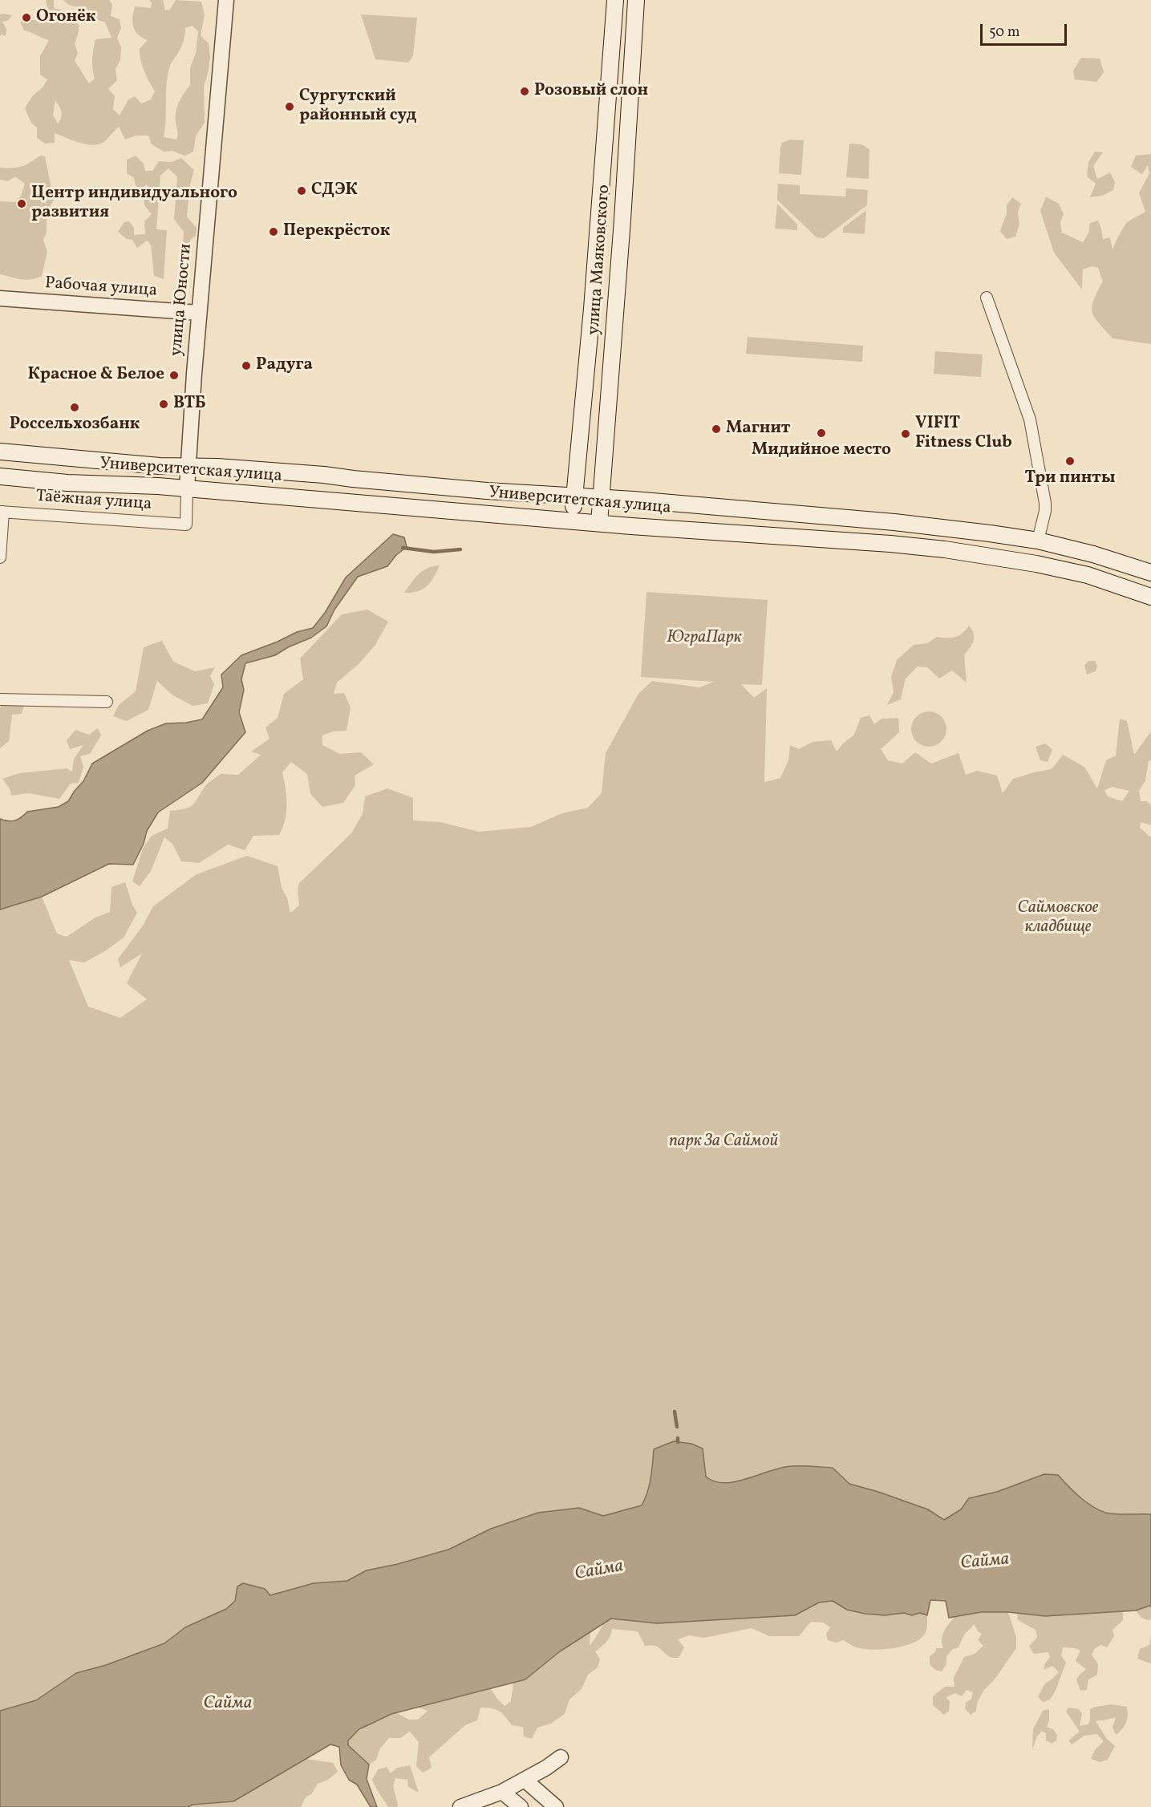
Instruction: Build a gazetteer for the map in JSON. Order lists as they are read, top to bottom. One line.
{"streets":{"main road":["улица Маяковского","Университетская улица"],"street":["Рабочая улица","улица Юности","Таёжная улица"]},"crossings":[["улица Маяковского","Университетская улица"],["Рабочая улица","улица Юности"],["улица Юности","Университетская улица"],["улица Юности","Таёжная улица"],["Университетская улица","Таёжная улица"]],"water":["Сайма"],"parks":["ЮграПарк","Саймовское кладбище","парк За Саймой"],"places":["Огонёк","Розовый слон","Сургутский районный суд","СДЭК","Центр индивидуального развития","Перекрёсток","Радуга","Красное & Белое","ВТБ","Россельхозбанк","Магнит","Мидийное место","VIFIT Fitness Club","Три пинты"],"scale_bar":"50 m"}
